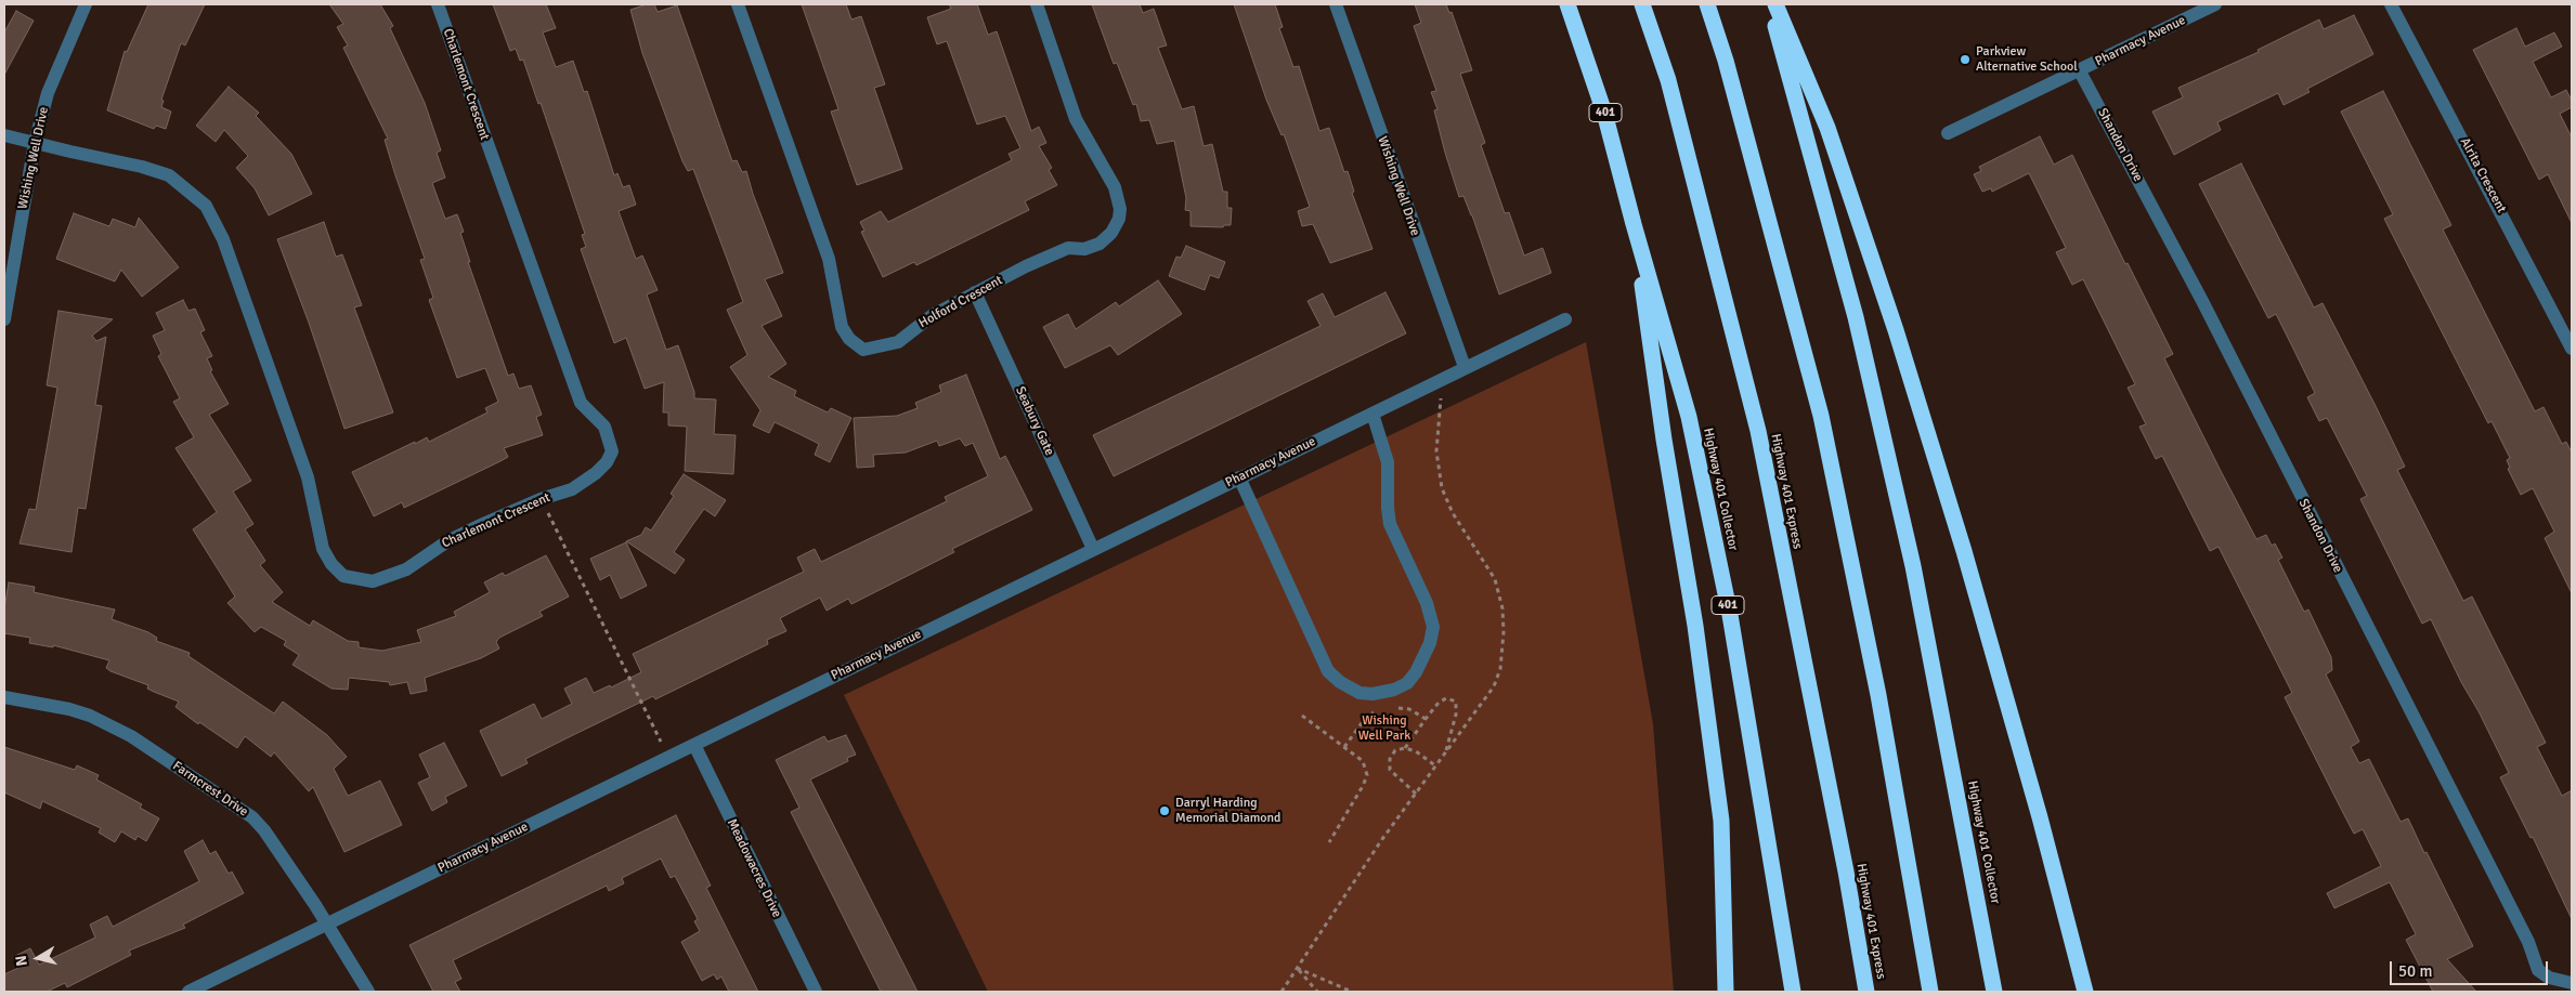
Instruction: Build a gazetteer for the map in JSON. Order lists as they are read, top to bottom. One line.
{"streets":{"highway":["401","Highway 401 Collector","Highway 401 Express"],"street":["Pharmacy Avenue","Charlemont Crescent","Shandon Drive","Wishing Well Drive","Alrita Crescent","Holford Crescent","Seabury Gate","Farmcrest Drive","Meadowacres Drive"]},"crossings":[["Pharmacy Avenue","Shandon Drive"],["Pharmacy Avenue","Wishing Well Drive"],["Pharmacy Avenue","Seabury Gate"],["Pharmacy Avenue","Farmcrest Drive"],["Pharmacy Avenue","Meadowacres Drive"],["Charlemont Crescent","Wishing Well Drive"],["Holford Crescent","Seabury Gate"]],"parks":["Wishing Well Park"],"places":["Parkview Alternative School","Darryl Harding Memorial Diamond"],"scale_bar":"50 m","north":"left"}
